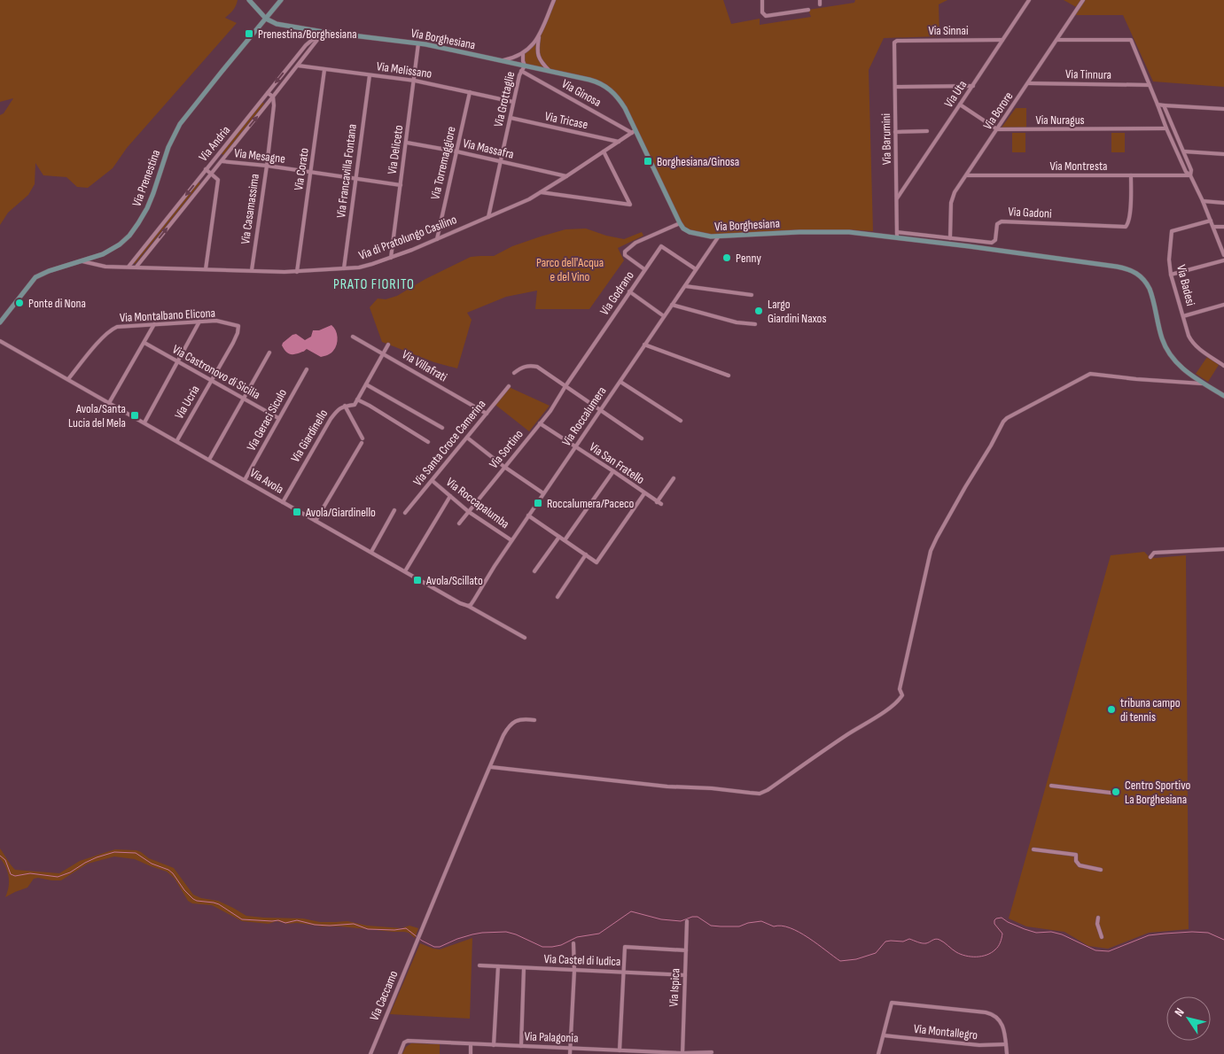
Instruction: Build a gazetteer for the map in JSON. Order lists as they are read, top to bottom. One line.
{"streets":{"street":["Via Sinnai","Via Borghesiana","Via Melissano","Via Tinnura","Via Ginosa","Via Uta","Via Grottaglie","Via Borore","Via Nuragus","Via Tricase","Via Barumini","Via Andria","Via Massafra","Via Deliceto","Via Mesagne","Via Torremaggiore","Via Montresta","Via Corato","Via Francavilla Fontana","Via Prenestina","Via Casamassima","Via Gadoni","Via di Pratolungo Casilino","Via Badesi","Via Godrano","Via Montalbano Elicona","Via Villafrati","Via Castronovo di Sicilia","Via Ucria","Via Roccalumera","Via Geraci Siculo","Via Giardinello","Via Santa Croce Camerina","Via Sortino","Via San Fratello","Via Avola","Via Roccapalumba","Via Castel di Iudica","Via Ispica","Via Caccamo","Via Montallegro","Via Palagonia"]},"crossings":[["Via Sinnai","Via Uta"],["Via Sinnai","Via Barumini"],["Via Borghesiana","Via Ginosa"],["Via Borghesiana","Via Grottaglie"],["Via Borghesiana","Via Barumini"],["Via Borghesiana","Via Andria"],["Via Borghesiana","Via Deliceto"],["Via Borghesiana","Via Prenestina"],["Via Borghesiana","Via Gadoni"],["Via Borghesiana","Via di Pratolungo Casilino"],["Via Borghesiana","Via Roccalumera"],["Via Melissano","Via Grottaglie"],["Via Melissano","Via Andria"],["Via Melissano","Via Deliceto"],["Via Melissano","Via Torremaggiore"],["Via Melissano","Via Corato"],["Via Melissano","Via Francavilla Fontana"],["Via Tinnura","Via Borore"],["Via Ginosa","Via Grottaglie"],["Via Ginosa","Via di Pratolungo Casilino"],["Via Uta","Via Barumini"],["Via Grottaglie","Via Tricase"],["Via Grottaglie","Via Massafra"],["Via Grottaglie","Via di Pratolungo Casilino"],["Via Borore","Via Nuragus"],["Via Borore","Via Montresta"],["Via Borore","Via Gadoni"],["Via Tricase","Via di Pratolungo Casilino"],["Via Barumini","Via Gadoni"],["Via Andria","Via Mesagne"],["Via Andria","Via Casamassima"],["Via Andria","Via di Pratolungo Casilino"],["Via Massafra","Via Deliceto"],["Via Massafra","Via Torremaggiore"],["Via Massafra","Via di Pratolungo Casilino"],["Via Deliceto","Via Mesagne"],["Via Deliceto","Via di Pratolungo Casilino"],["Via Mesagne","Via Corato"],["Via Mesagne","Via Francavilla Fontana"],["Via Mesagne","Via Casamassima"],["Via Torremaggiore","Via di Pratolungo Casilino"],["Via Montresta","Via Gadoni"],["Via Corato","Via di Pratolungo Casilino"],["Via Francavilla Fontana","Via di Pratolungo Casilino"],["Via Prenestina","Via di Pratolungo Casilino"],["Via Casamassima","Via di Pratolungo Casilino"],["Via Godrano","Via Roccalumera"],["Via Godrano","Via Sortino"],["Via Montalbano Elicona","Via Ucria"],["Via Montalbano Elicona","Via Avola"],["Via Villafrati","Via Santa Croce Camerina"],["Via Castronovo di Sicilia","Via Ucria"],["Via Castronovo di Sicilia","Via Geraci Siculo"],["Via Ucria","Via Avola"],["Via Roccalumera","Via San Fratello"],["Via Roccalumera","Via Avola"],["Via Roccalumera","Via Roccapalumba"],["Via Geraci Siculo","Via Avola"],["Via Giardinello","Via Avola"],["Via Santa Croce Camerina","Via Roccapalumba"],["Via Sortino","Via San Fratello"],["Via Sortino","Via Roccapalumba"],["Via Castel di Iudica","Via Ispica"],["Via Ispica","Via Palagonia"]],"districts":["PRATO FIORITO"],"parks":["Parco dell'Acqua e del Vino"],"places":{"transit":["Prenestina/Borghesiana","Borghesiana/Ginosa","Avola/Santa Lucia del Mela","Roccalumera/Paceco","Avola/Giardinello","Avola/Scillato"],"other":["Penny","Ponte di Nona","Largo Giardini Naxos","tribuna campo di tennis","Centro Sportivo La Borghesiana"]},"north":"top left"}
